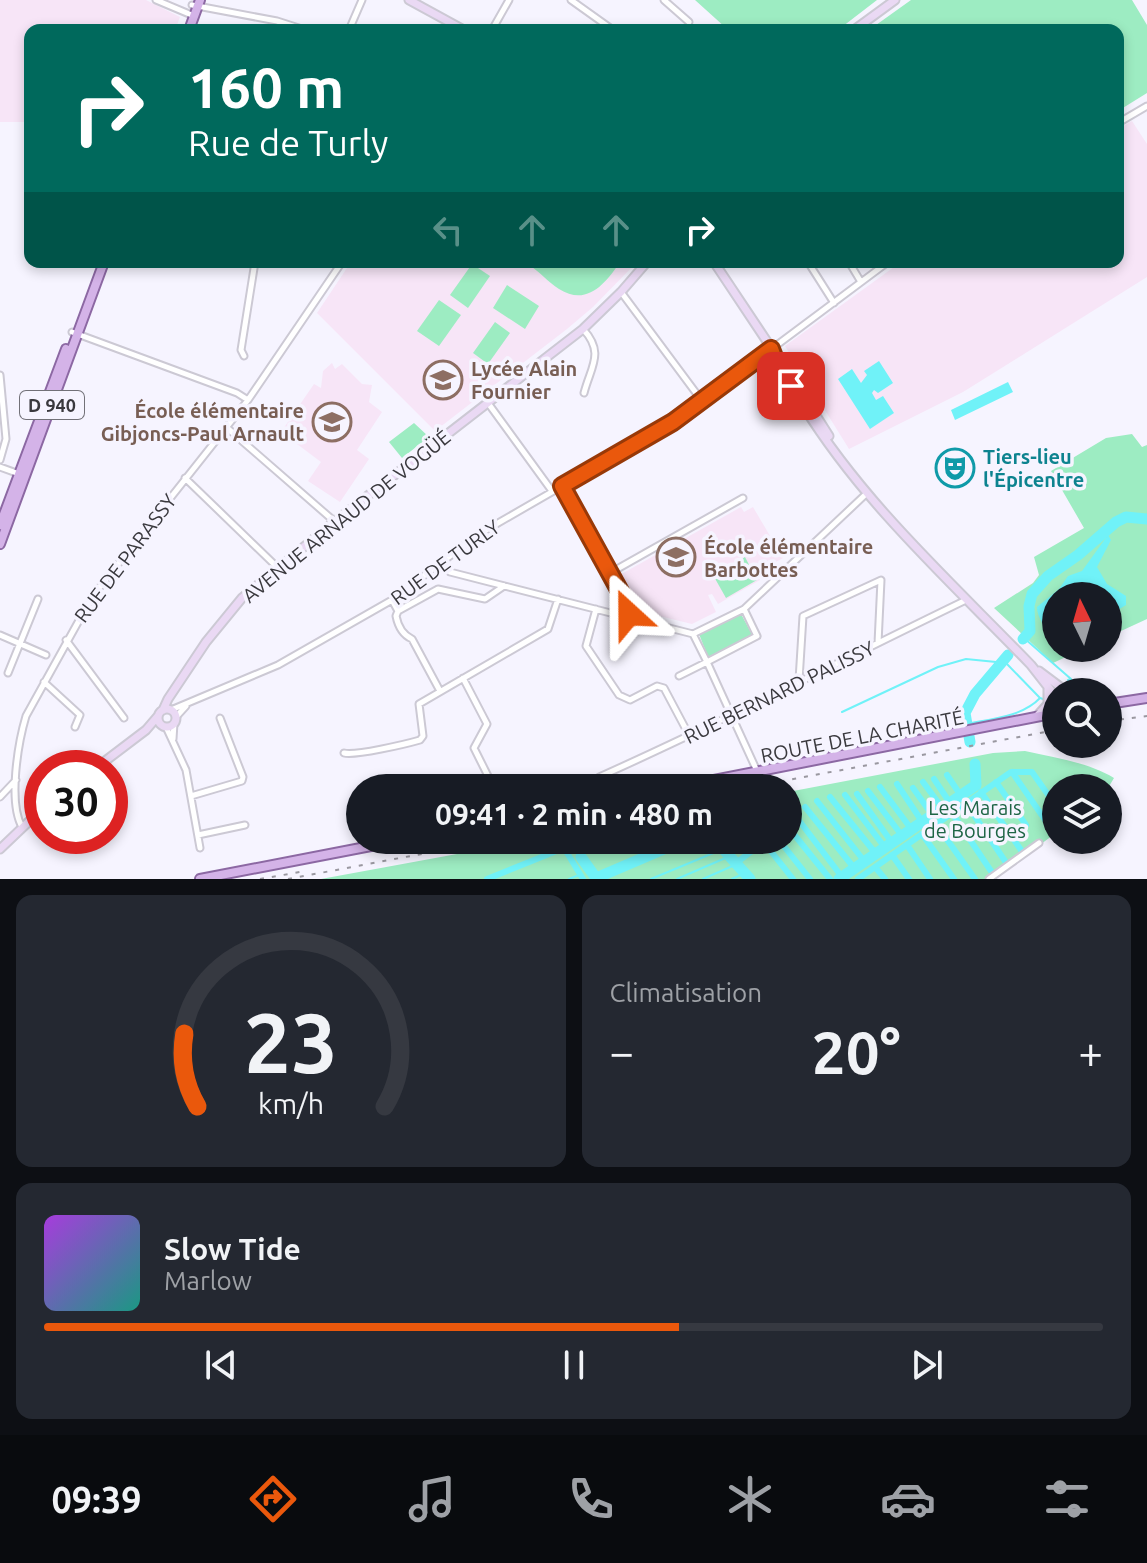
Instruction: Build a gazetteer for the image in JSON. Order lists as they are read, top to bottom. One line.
{"streets":{"main road":["D 940","ROUTE DE LA CHARITÉ"],"street":["AVENUE ARNAUD DE VOGÜÉ","RUE DE PARASSY","RUE DE TURLY","RUE BERNARD PALISSY"]},"crossings":[["AVENUE ARNAUD DE VOGÜÉ","RUE DE TURLY"]],"parks":["Les Marais de Bourges"],"places":{"school or university":["Lycée Alain Fournier","École élémentaire Gibjoncs-Paul Arnault","École élémentaire Barbottes"],"theatre":["Tiers-lieu l'Épicentre"]},"north":"top","page":{"turn":["160 m","Rue de Turly"],"limit":"30","trip":"09:41 · 2 min · 480 m","tile":"Climatisation","heat":["−","20°","+"],"song":["Slow Tide","Marlow"],"tabs":"09:39","gauge":["23","km/h"]}}
